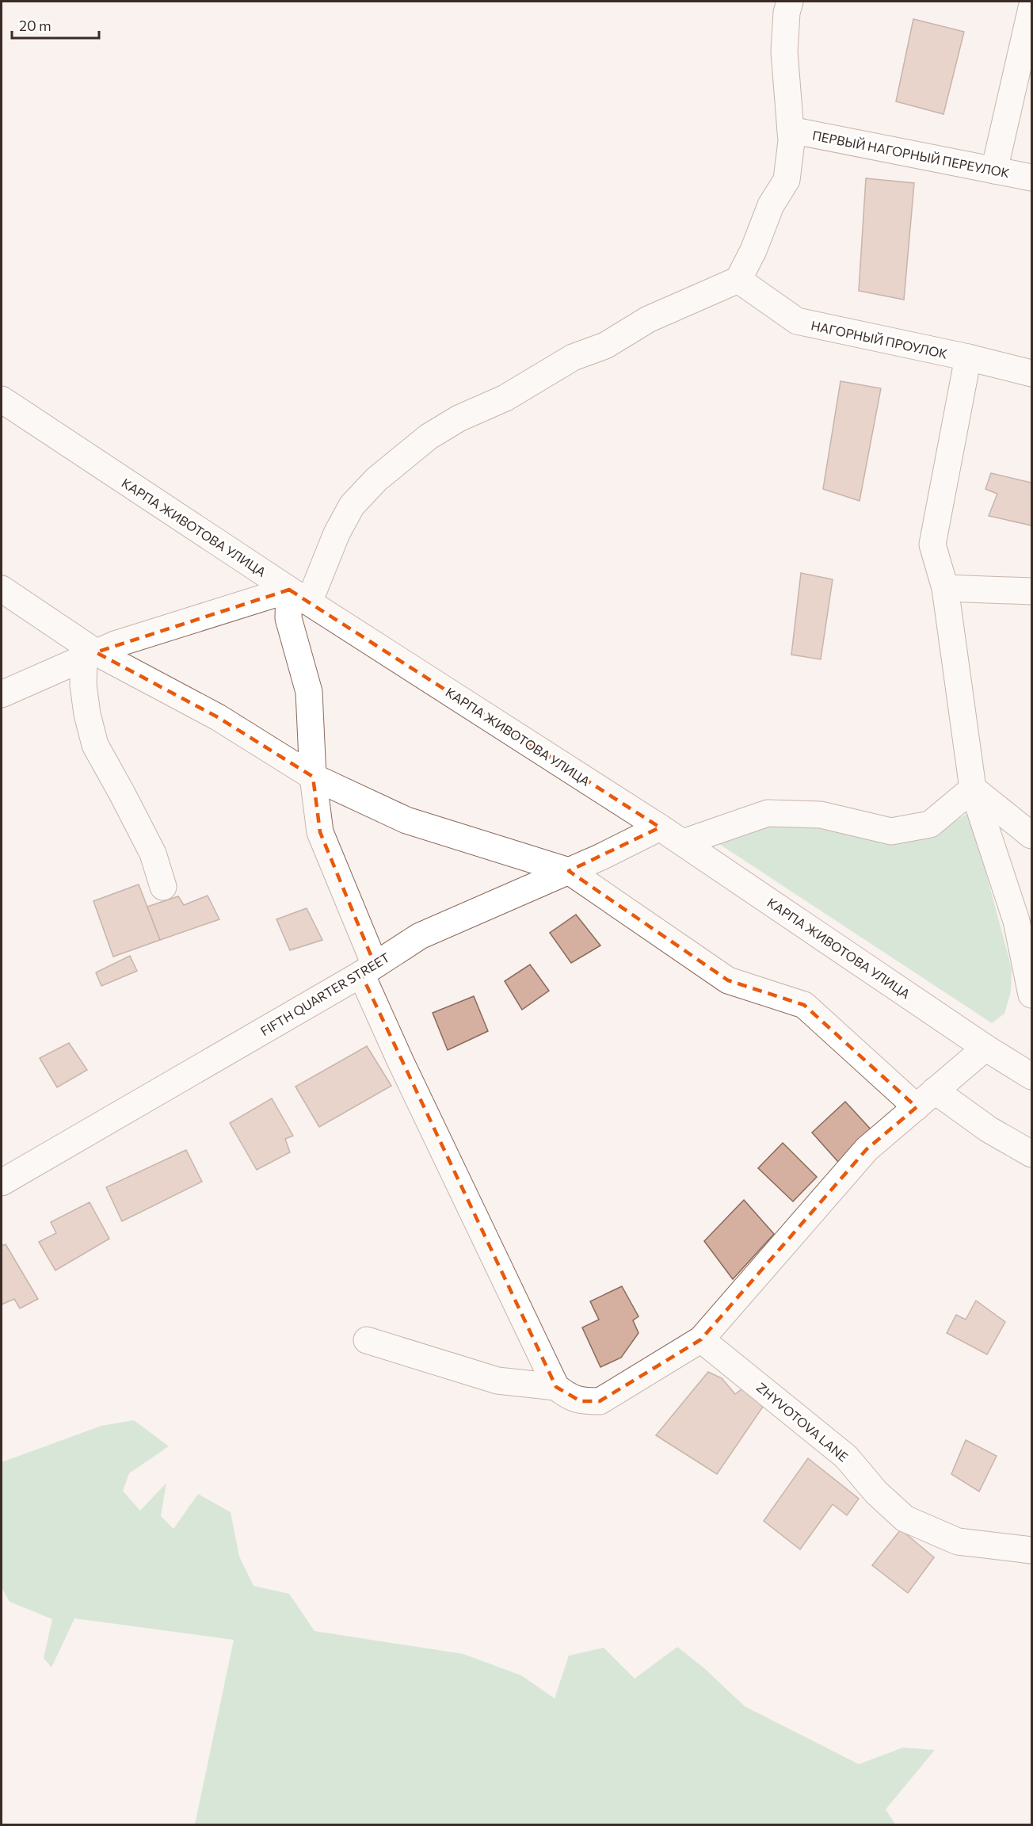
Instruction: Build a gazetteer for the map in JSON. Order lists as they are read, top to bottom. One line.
{"streets":{"street":["ПЕРВЫЙ НАГОРНЫЙ ПЕРЕУЛОК","НАГОРНЫЙ ПРОУЛОК","КАРПА ЖИВОТОВА УЛИЦА","FIFTH QUARTER STREET","ZHYVOTOVA LANE"]},"crossings":[["КАРПА ЖИВОТОВА УЛИЦА","FIFTH QUARTER STREET"]],"scale_bar":"20 m"}
